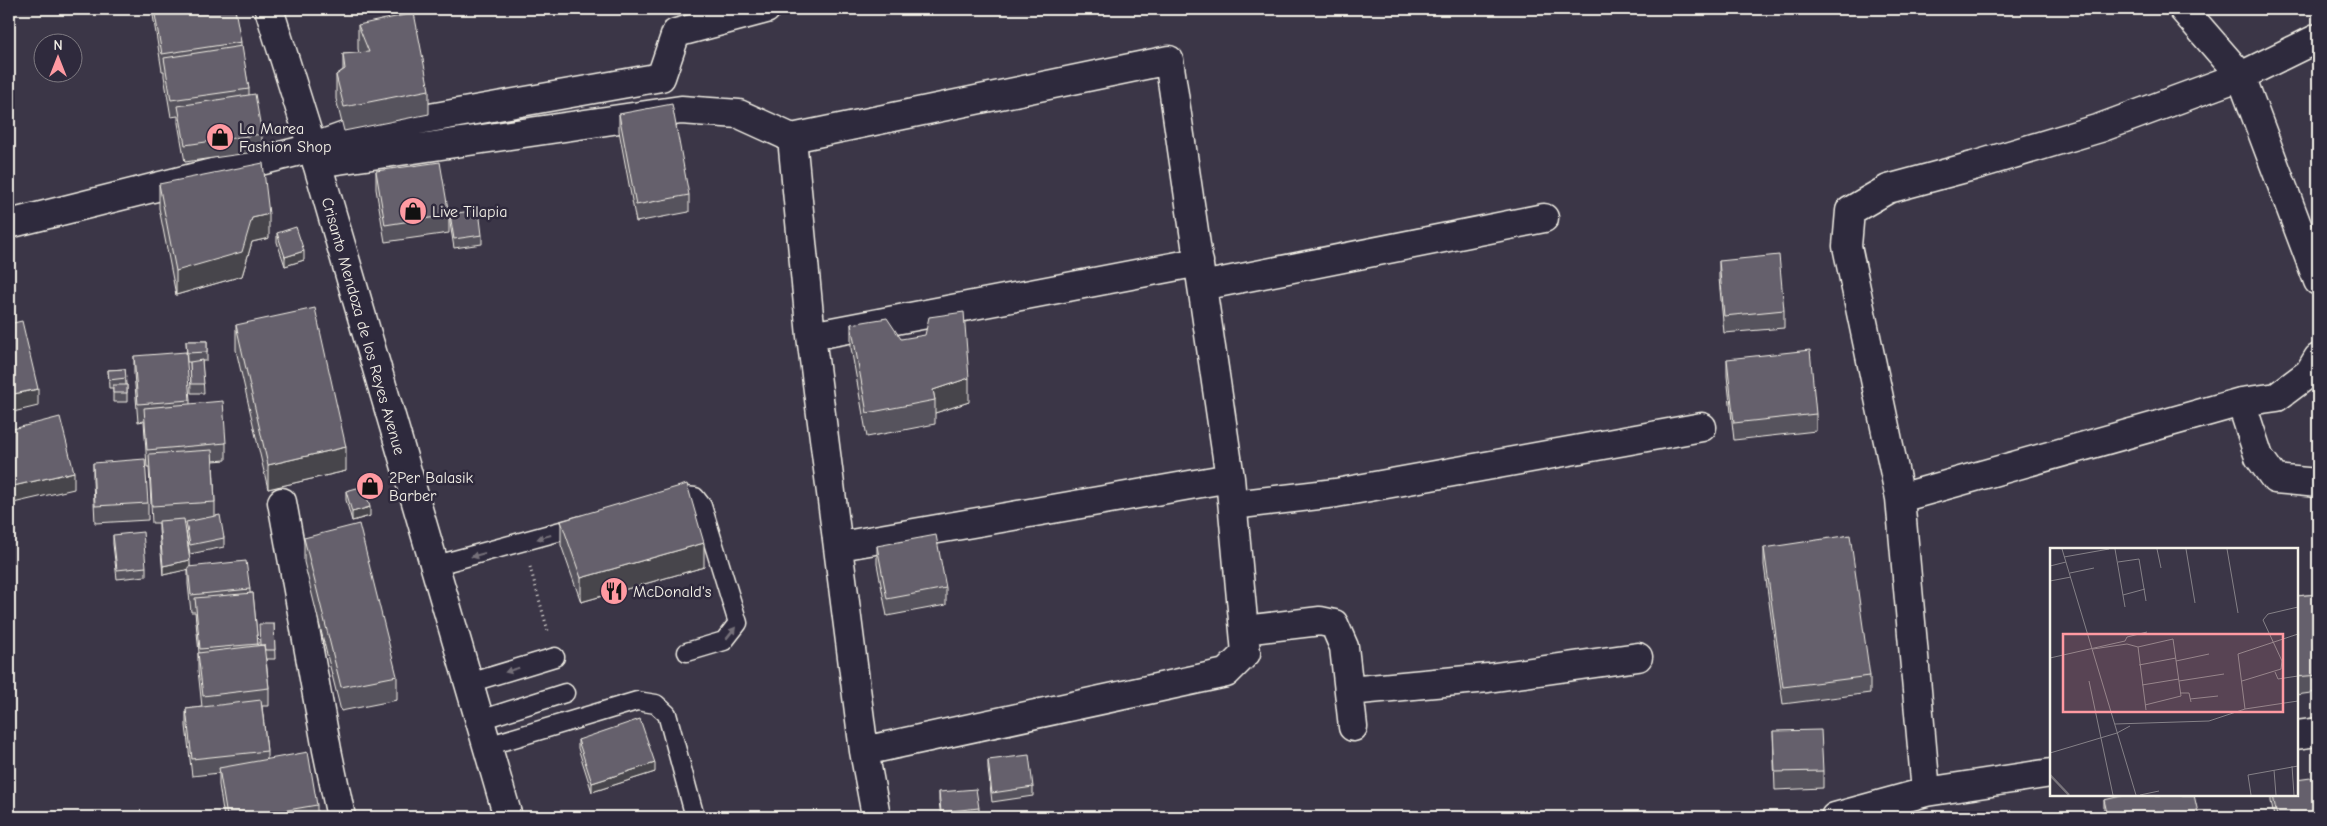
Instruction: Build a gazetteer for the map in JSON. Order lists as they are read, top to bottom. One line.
{"streets":{"street":["Crisanto Mendoza de los Reyes Avenue"]},"places":{"shop":["La Marea Fashion Shop","Live Tilapia","2Per Balasik Barber"],"restaurant":["McDonald's"]},"north":"top"}
